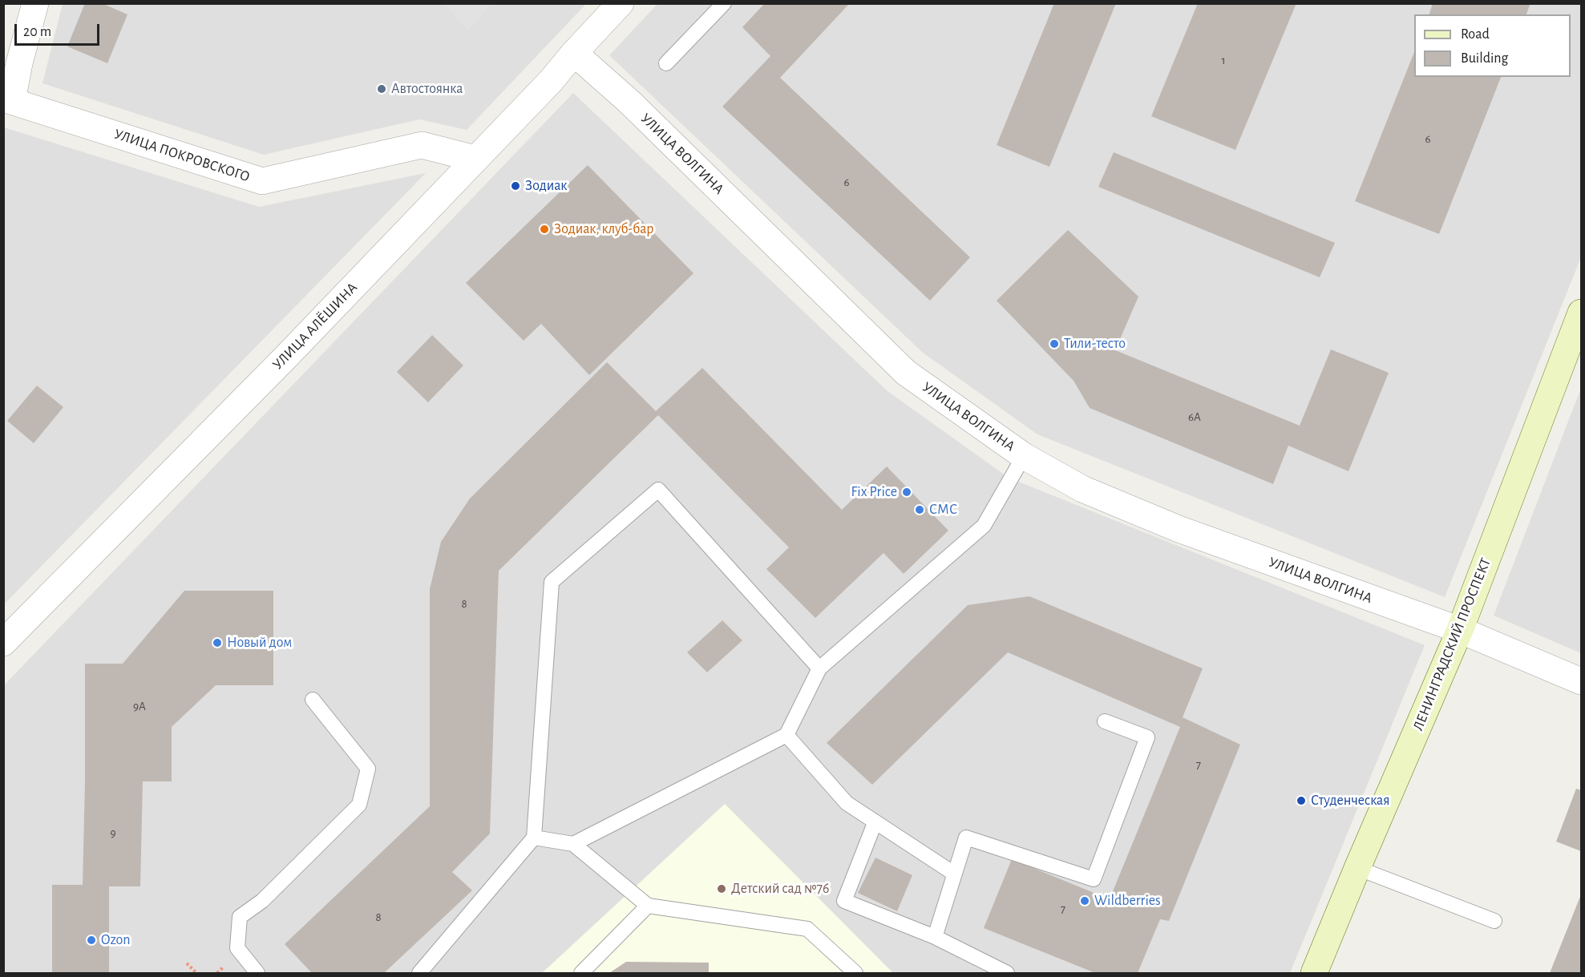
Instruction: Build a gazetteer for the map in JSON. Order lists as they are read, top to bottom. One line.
{"streets":{"main road":["ЛЕНИНГРАДСКИЙ ПРОСПЕКТ"],"street":["УЛИЦА ВОЛГИНА","УЛИЦА ПОКРОВСКОГО","УЛИЦА АЛЁШИНА"]},"crossings":[["УЛИЦА ВОЛГИНА","УЛИЦА АЛЁШИНА"],["УЛИЦА ВОЛГИНА","ЛЕНИНГРАДСКИЙ ПРОСПЕКТ"],["УЛИЦА ПОКРОВСКОГО","УЛИЦА АЛЁШИНА"]],"places":["Автостоянка","Зодиак","Зодиак, клуб-бар","Тили-тесто","Fix Price","СМС","Новый дом","Студенческая","Детский сад №76","Wildberries","Ozon"],"house_numbers":["1","6","6","6А","8","9А","7","9","7","8"],"legend":["Road","Building"],"scale_bar":"20 m"}
